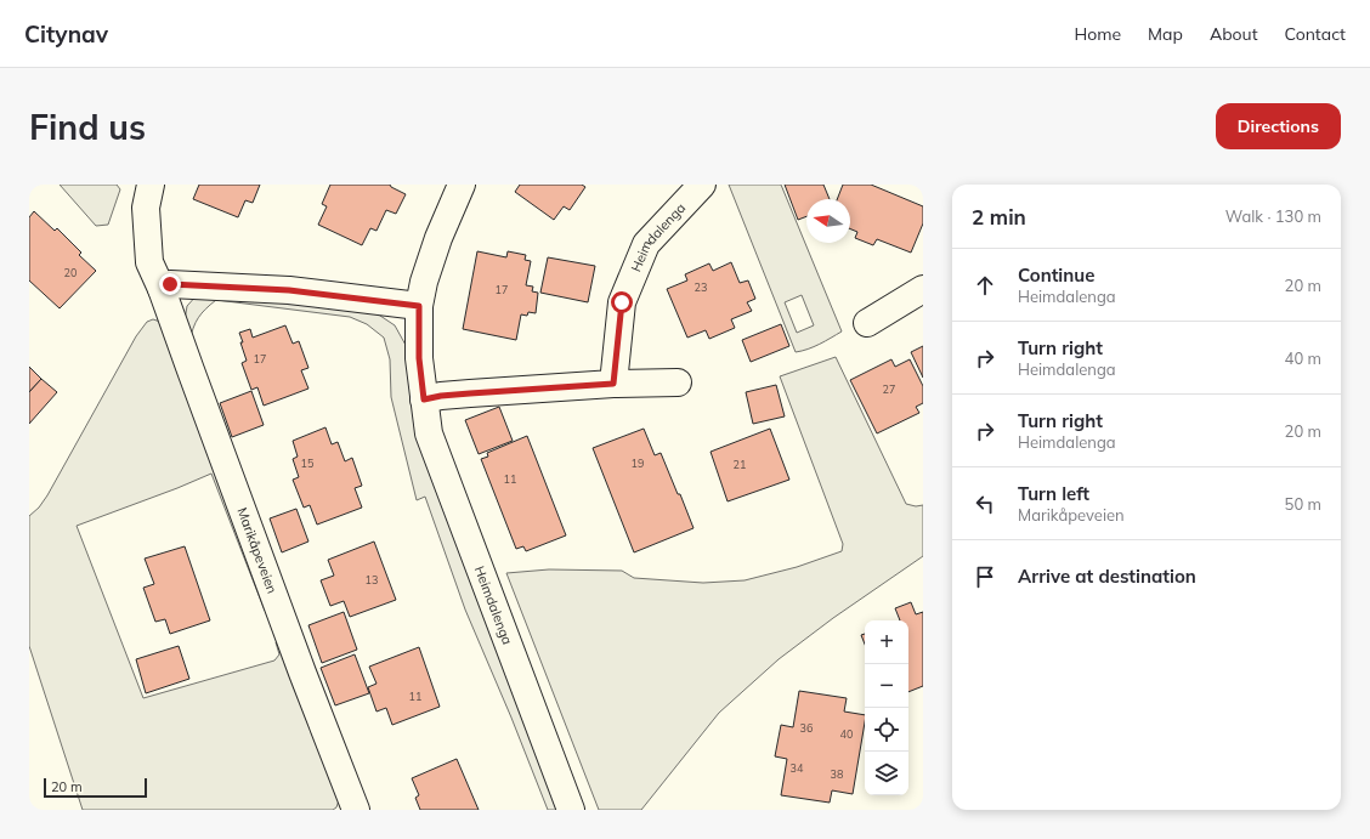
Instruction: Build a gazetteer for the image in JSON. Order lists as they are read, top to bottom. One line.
{"streets":{"street":["Heimdalenga","Marikåpeveien"]},"house_numbers":["20","23","17","17","27","15","19","21","11","13","11","36","40","34","38"],"scale_bar":"20 m","north":"left","page":{"header":"Citynav","nav":["Home","Map","About","Contact"],"buttons":"Directions","title":"Find us","heading":["2 min","Walk · 130 m"],"list":[["Continue","Heimdalenga","20 m"],["Turn right","Heimdalenga","40 m"],["Turn right","Heimdalenga","20 m"],["Turn left","Marikåpeveien","50 m"],"Arrive at destination"],"map_buttons":["+","−"],"scale":"20 m"}}
